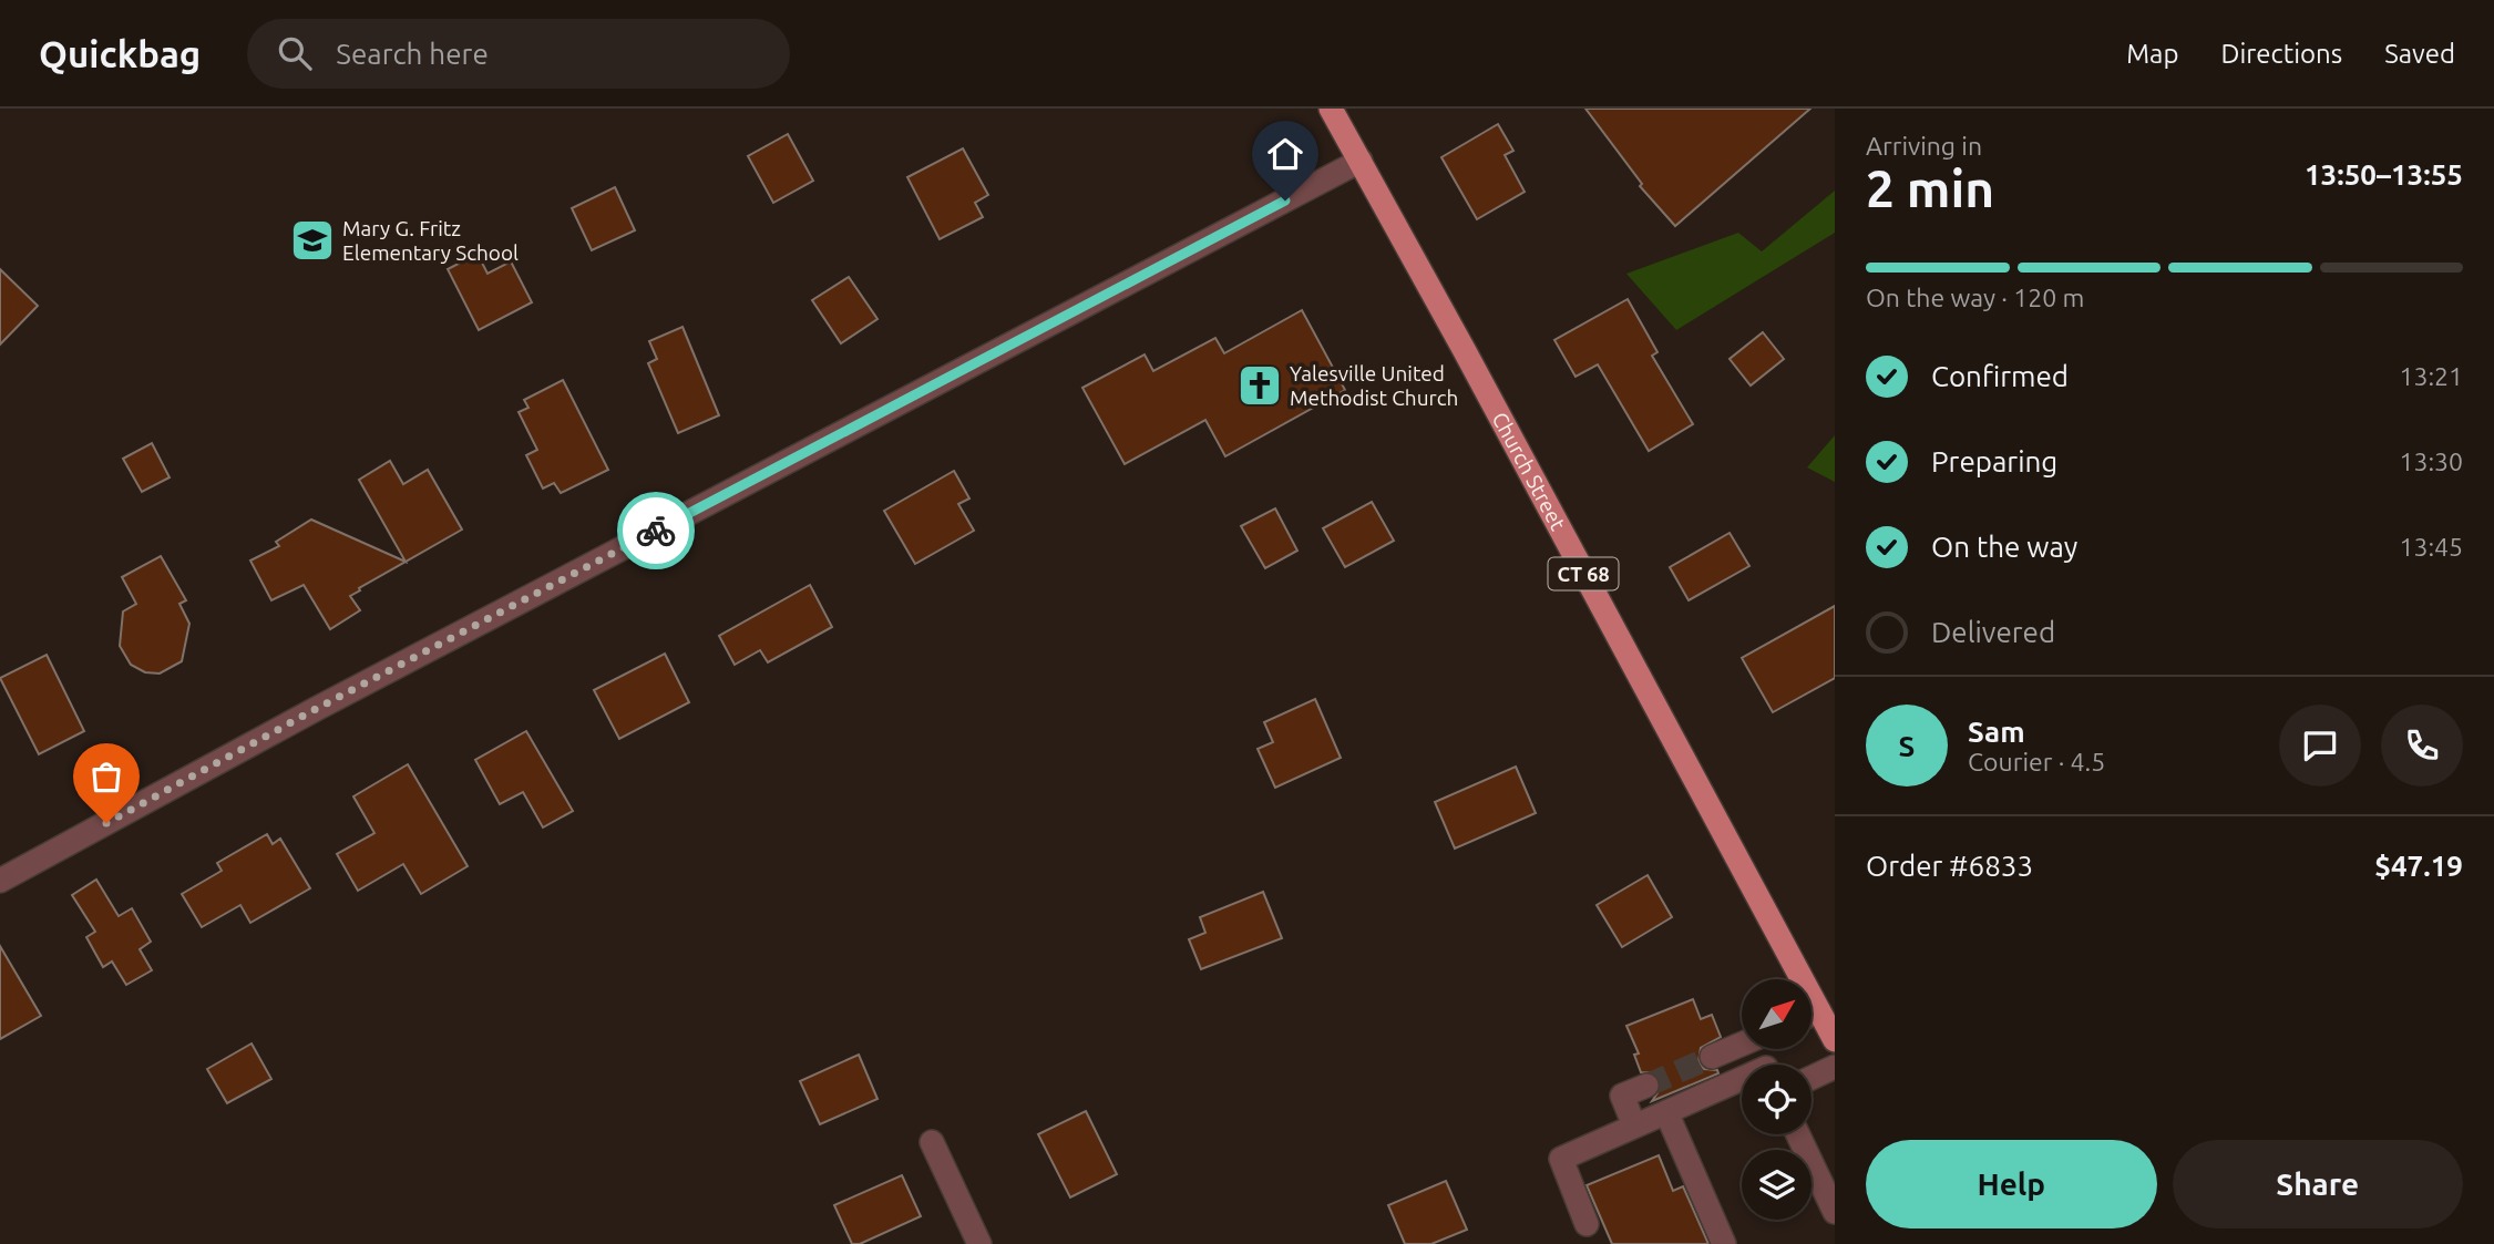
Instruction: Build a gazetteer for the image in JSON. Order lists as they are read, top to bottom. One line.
{"streets":{"main road":["Church Street","CT 68"]},"places":{"school or university":["Mary G. Fritz Elementary School"],"church":["Yalesville United Methodist Church"]},"north":"top right","page":{"header":"Quickbag","search":"Search here","nav":["Map","Directions","Saved"],"heading":["2 min","Arriving in","13:50–13:55"],"panel":["Sam","Courier · 4.5","Order #6833","$47.19"],"bar":"On the way · 120 m","list":[["Confirmed","13:21"],["Preparing","13:30"],["On the way","13:45"],"Delivered"],"round":"S","buttons":["Help","Share"]}}
